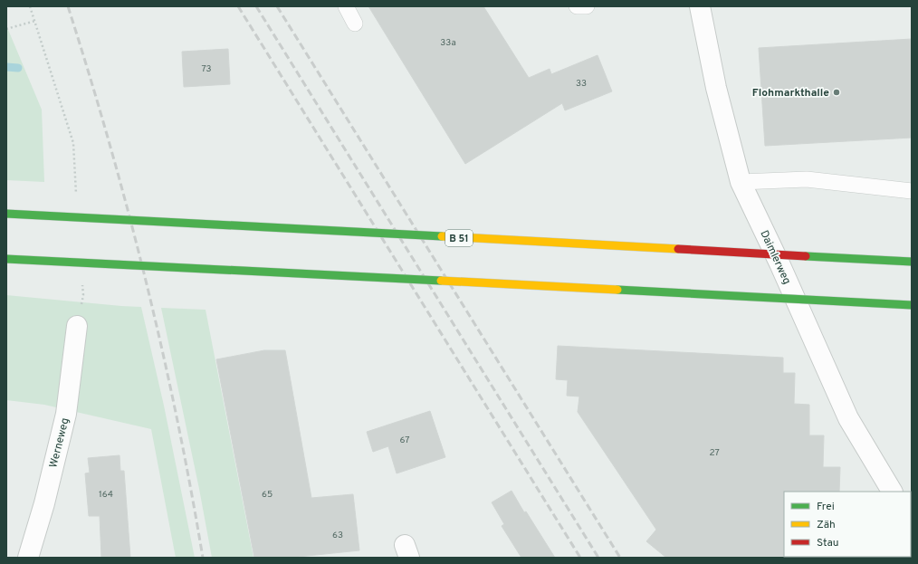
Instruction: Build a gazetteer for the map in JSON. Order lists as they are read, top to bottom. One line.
{"streets":{"highway":["B 51"],"street":["Daimlerweg","Werneweg"]},"places":["Flohmarkthalle"],"house_numbers":["33a","73","33","67","27","164","65","63"],"legend":["Frei","Zäh","Stau"]}
